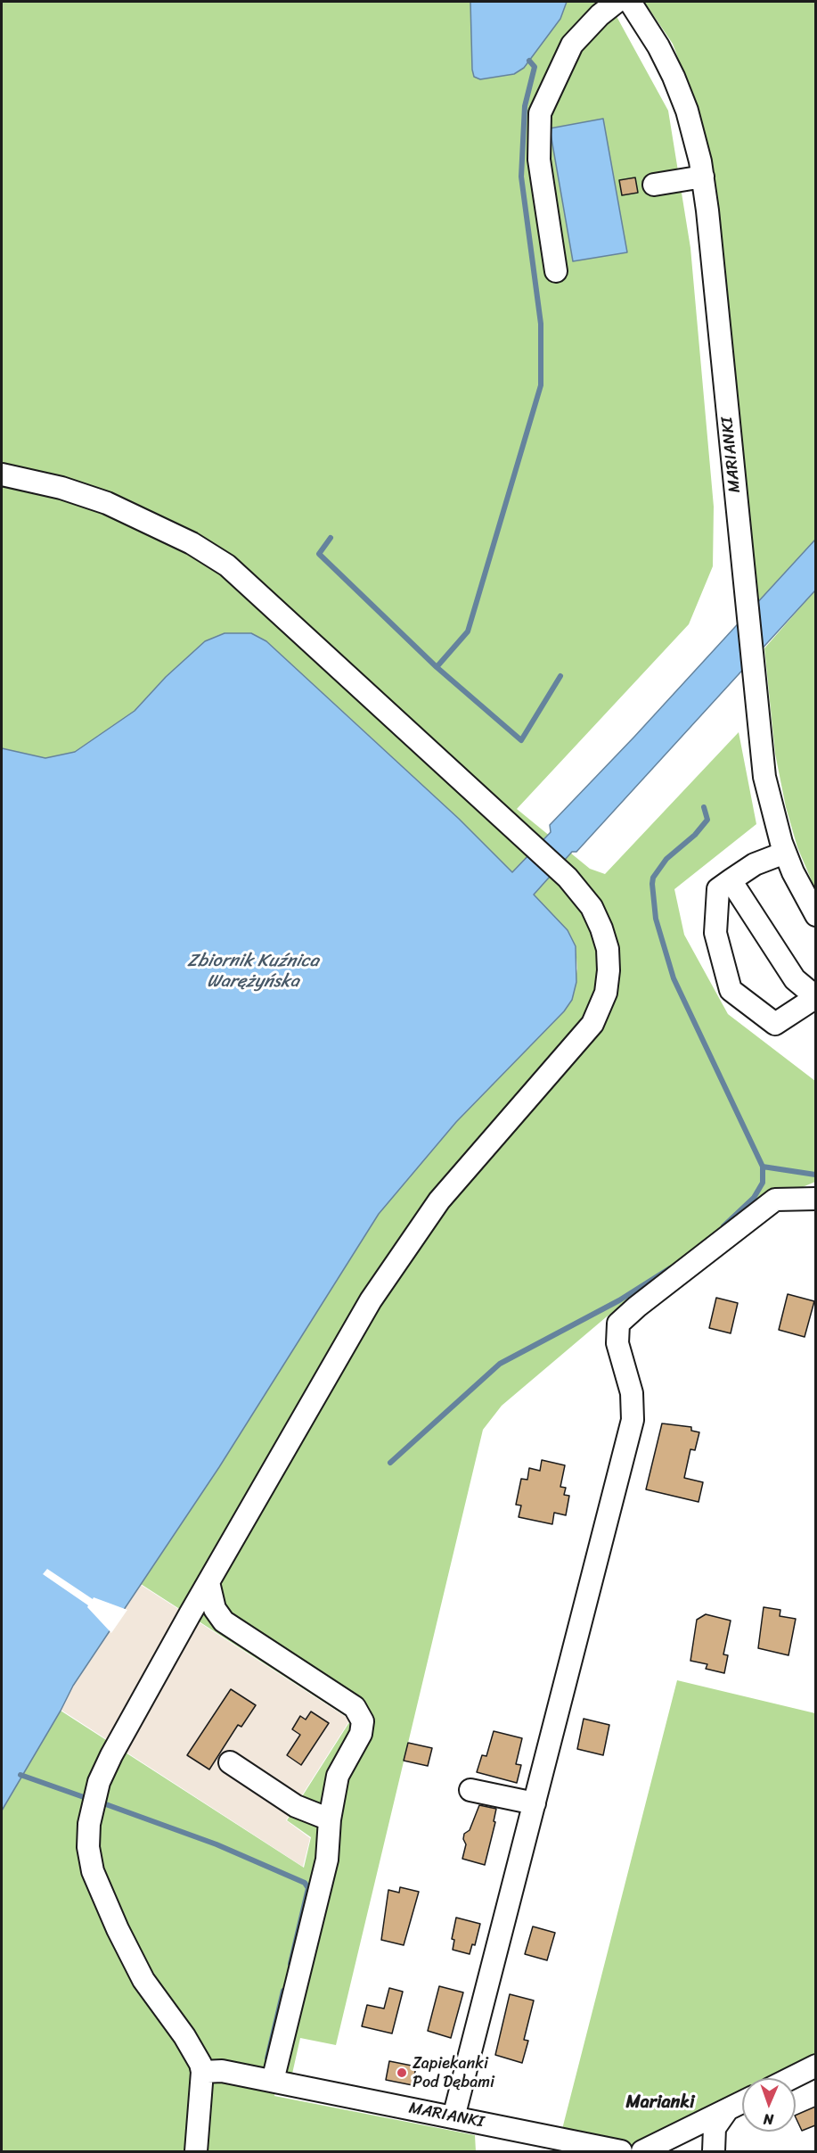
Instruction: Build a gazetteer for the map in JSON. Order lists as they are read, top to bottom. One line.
{"streets":{"street":["MARIANKI"]},"districts":["Marianki"],"water":["Zbiornik Kuźnica Warężyńska"],"places":["Zapiekanki Pod Dębami"],"north":"bottom"}
